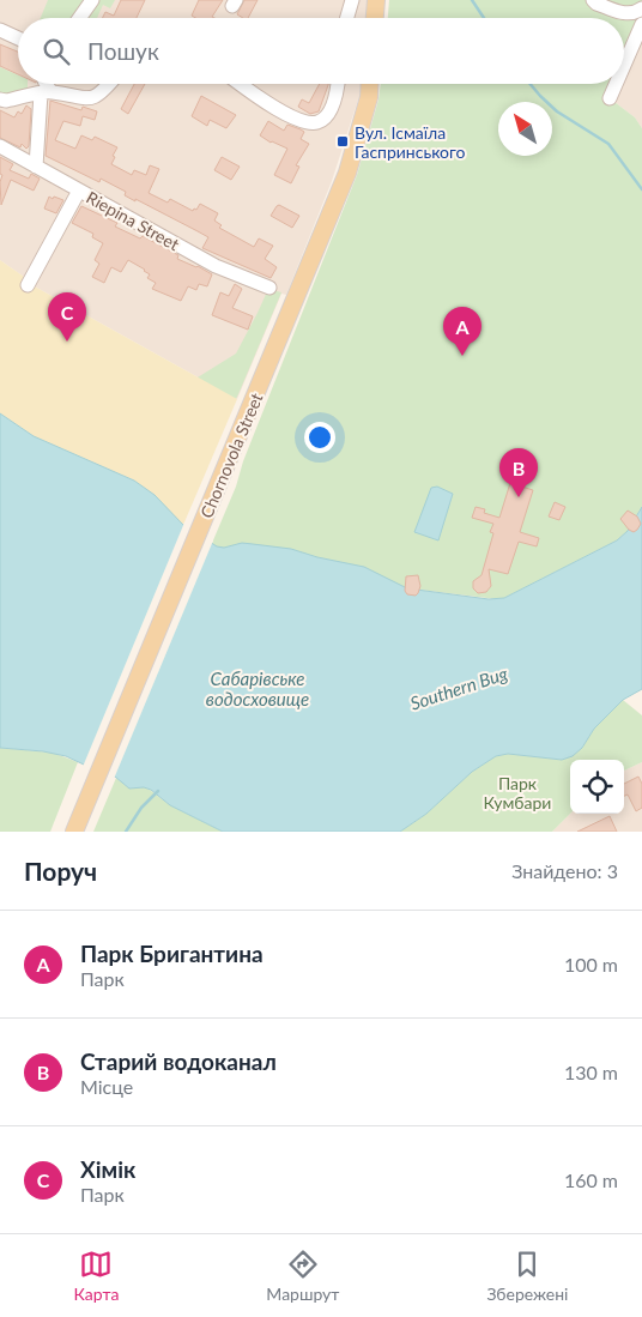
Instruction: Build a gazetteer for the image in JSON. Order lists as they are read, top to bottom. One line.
{"streets":{"main road":["Chornovola Street"],"street":["Riepina Street"]},"water":["Сабарівське водосховище","Southern Bug"],"parks":["Парк Кумбари"],"places":{"transit":["Вул. Ісмаїла Гаспринського"]},"north":"top left","page":{"search":"Пошук","pins":["C","A","B"],"heading":["Поруч","Знайдено: 3"],"list":[{"mark":"A","name":"Парк Бригантина","note":"Парк","value":"100 m"},{"mark":"B","name":"Старий водоканал","note":"Місце","value":"130 m"},{"mark":"C","name":"Хімік","note":"Парк","value":"160 m"}],"nav":["Карта","Маршрут","Збережені"]}}
